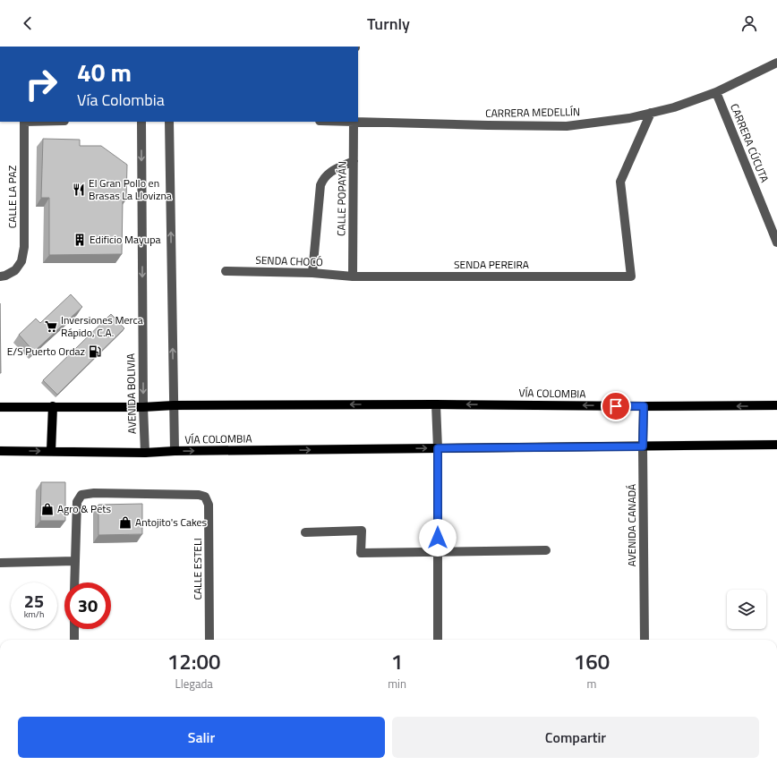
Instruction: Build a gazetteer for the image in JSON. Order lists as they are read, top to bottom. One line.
{"streets":{"main road":["VÍA COLOMBIA"],"street":["CARRERA MEDELLÍN","CARRERA CÚCUTA","CALLE LA PAZ","CALLE POPAYÁN","SENDA CHOCÓ","SENDA PEREIRA","AVENIDA BOLIVIA","AVENIDA CANADÁ","CALLE ESTELI"]},"crossings":[["CARRERA MEDELLÍN","CARRERA CÚCUTA"],["CARRERA MEDELLÍN","SENDA PEREIRA"],["CALLE POPAYÁN","SENDA CHOCÓ"],["CALLE POPAYÁN","SENDA PEREIRA"],["SENDA CHOCÓ","SENDA PEREIRA"],["AVENIDA BOLIVIA","VÍA COLOMBIA"],["VÍA COLOMBIA","AVENIDA CANADÁ"]],"places":{"restaurant":["El Gran Pollo en Brasas La Llovizna"],"building":["Edificio Mayupa"],"supermarket":["Inversiones Merca Rápido, C.A."],"fuel station":["E/S Puerto Ordaz"],"shop":["Agro & Pets","Antojito's Cakes"]},"page":{"header":"Turnly","turn":["40 m","Vía Colombia"],"speed":"25 km/h","limit":"30","eta":["12:00","Llegada","1","min","160","m"],"buttons":["Salir","Compartir"]}}
